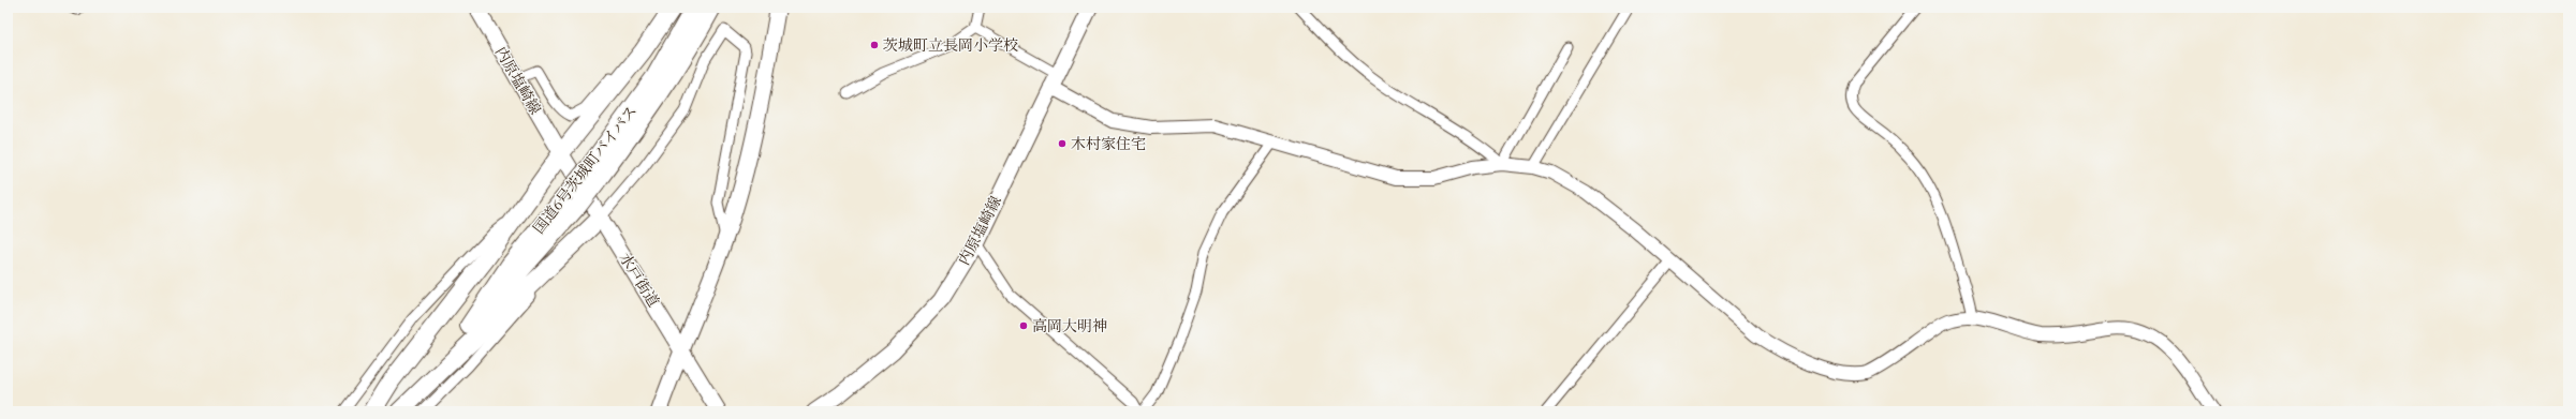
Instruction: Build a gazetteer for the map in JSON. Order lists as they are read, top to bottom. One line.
{"streets":{"highway":["国道6号茨城町バイパス"],"main road":["内原塩崎線","水戸街道"]},"crossings":[["内原塩崎線","水戸街道"]],"places":["茨城町立長岡小学校","木村家住宅","高岡大明神"]}
